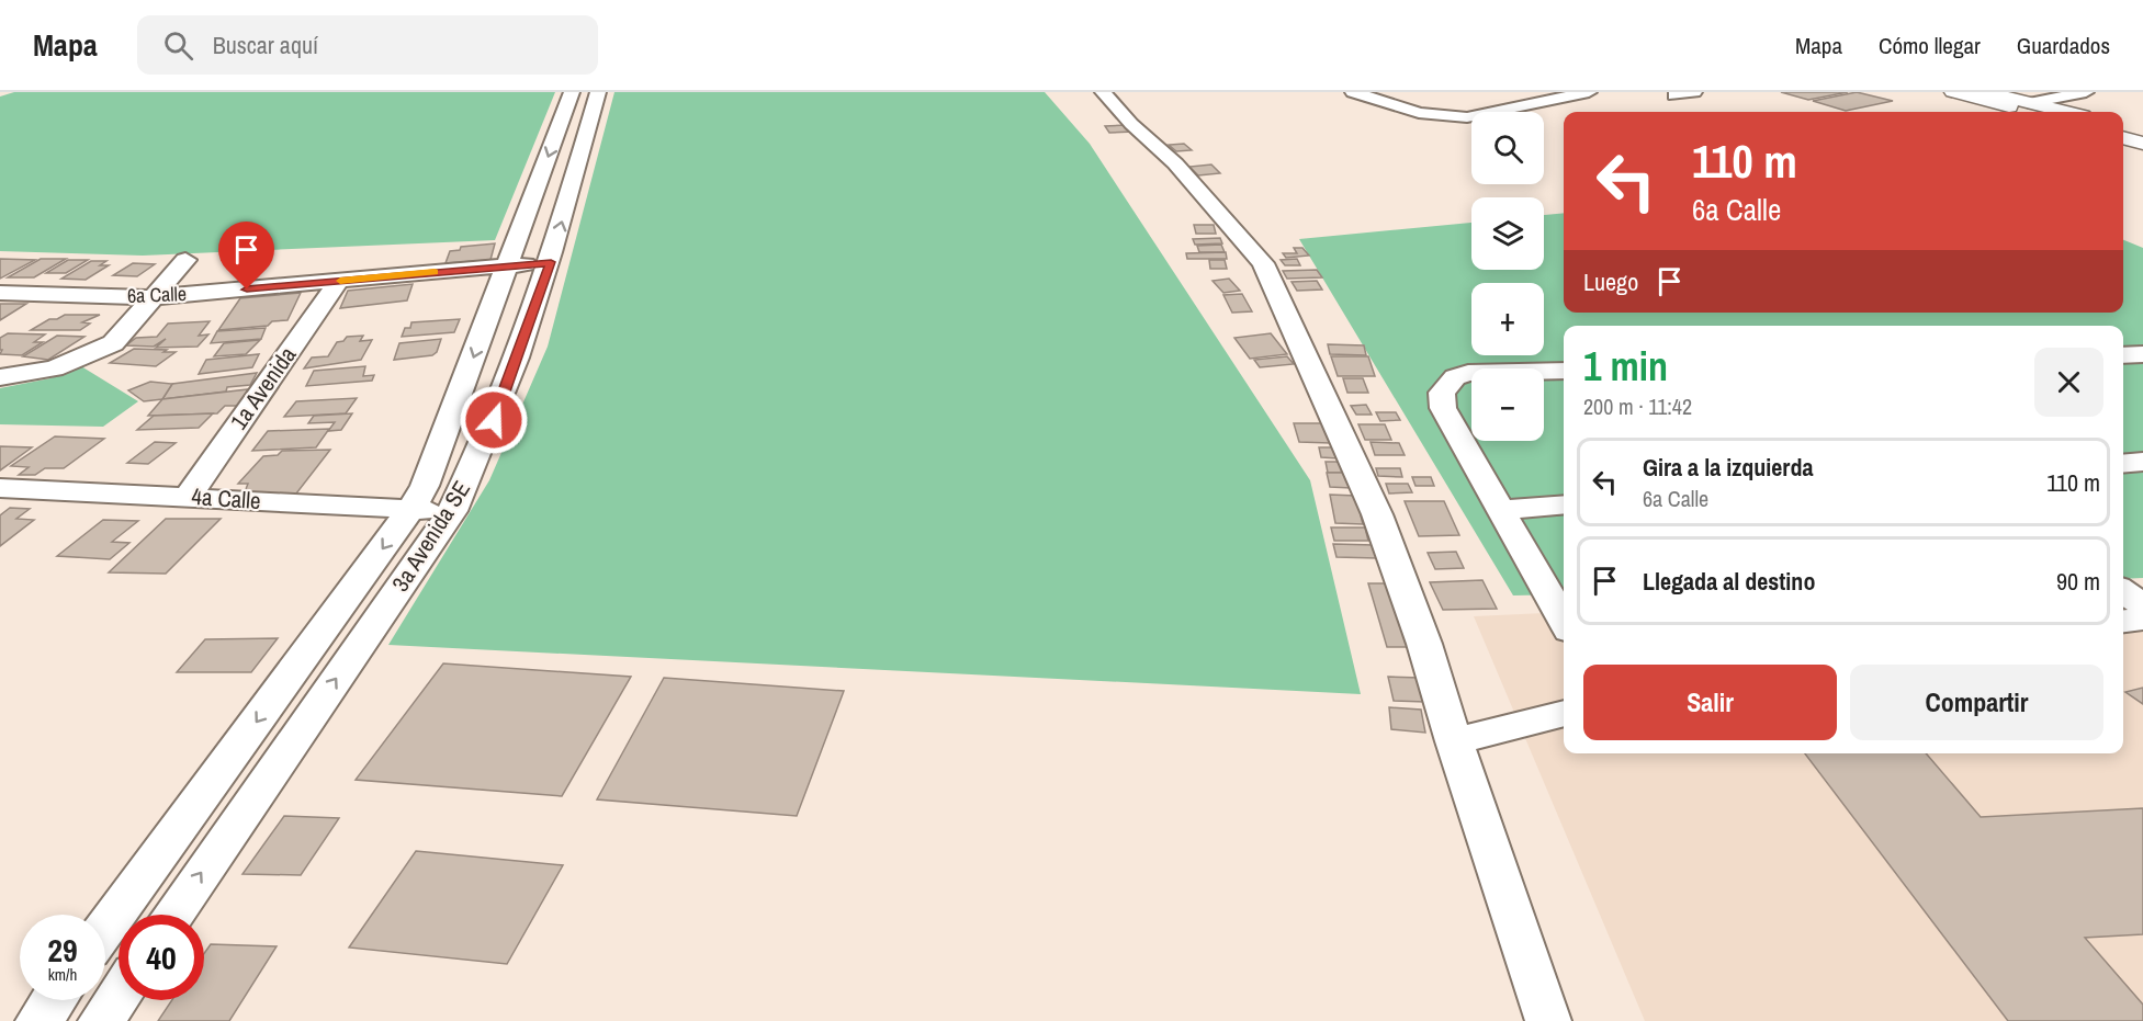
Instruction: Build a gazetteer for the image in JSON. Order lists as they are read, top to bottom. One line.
{"streets":{"street":["6a Calle","1a Avenida","4a Calle","3a Avenida SE"]},"crossings":[["6a Calle","1a Avenida"],["6a Calle","3a Avenida SE"],["1a Avenida","4a Calle"],["4a Calle","3a Avenida SE"]],"page":{"header":"Mapa","search":"Buscar aquí","nav":["Mapa","Cómo llegar","Guardados"],"map_buttons":["+","−"],"turn":["110 m","6a Calle"],"then":"Luego","heading":["1 min","200 m · 11:42"],"list":[{"name":"Gira a la izquierda","note":"6a Calle","value":"110 m"},{"name":"Llegada al destino","value":"90 m"}],"buttons":["Salir","Compartir"],"speed":"29 km/h","limit":"40"}}
